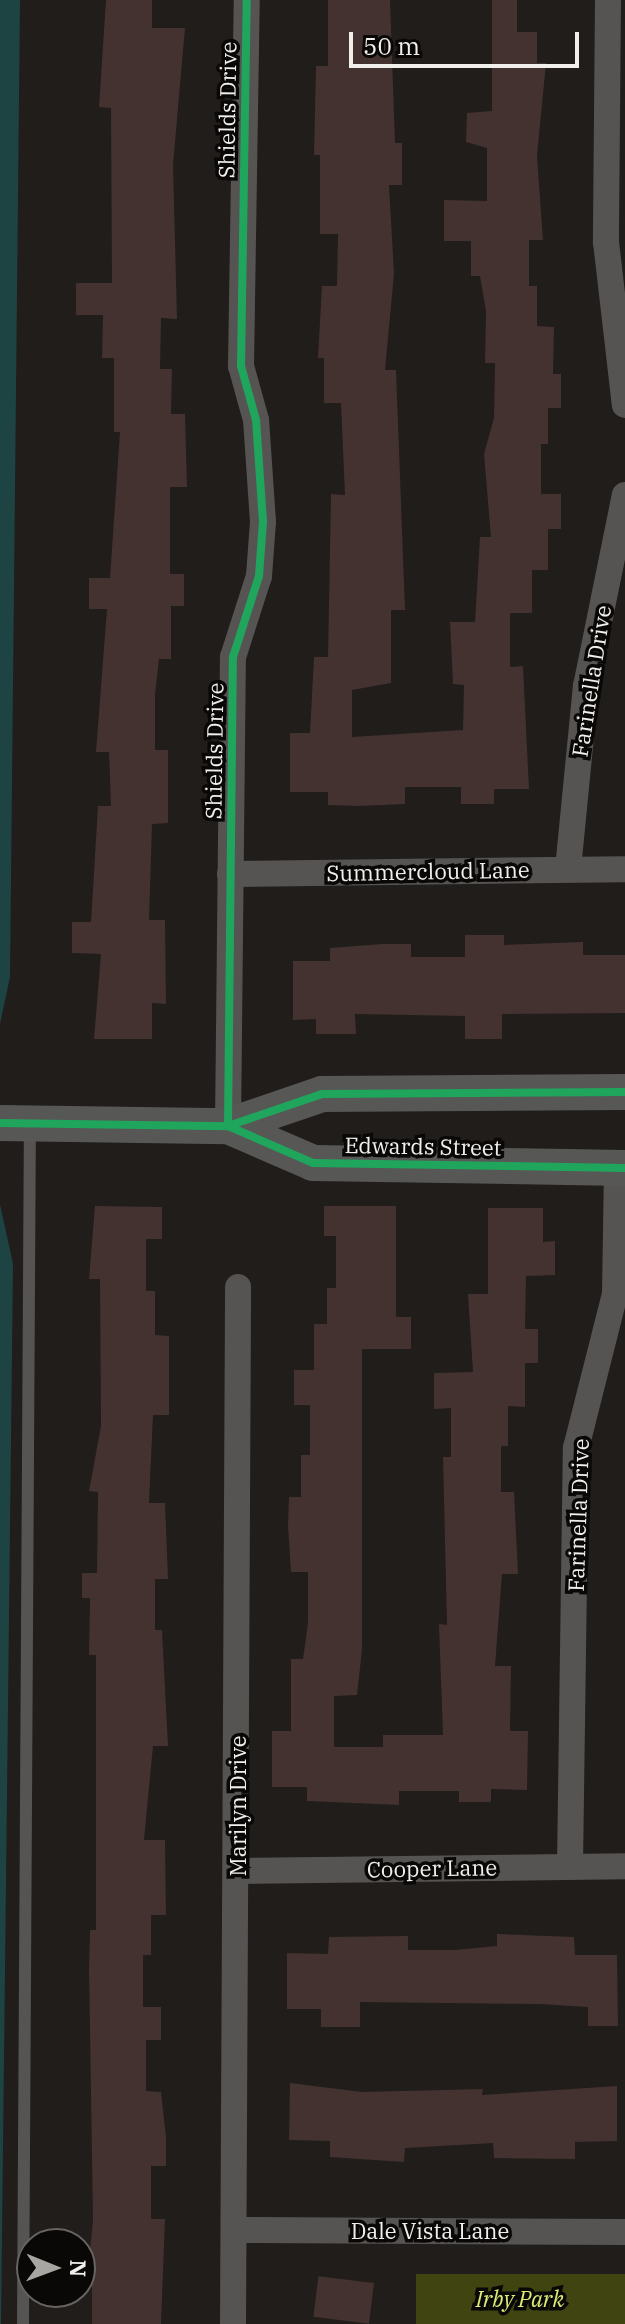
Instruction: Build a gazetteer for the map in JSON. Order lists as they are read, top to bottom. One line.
{"streets":{"main road":["Edwards Street"],"street":["Shields Drive","Farinella Drive","Summercloud Lane","Marilyn Drive","Cooper Lane","Dale Vista Lane"]},"crossings":[["Shields Drive","Summercloud Lane"],["Shields Drive","Edwards Street"],["Farinella Drive","Summercloud Lane"],["Farinella Drive","Edwards Street"],["Farinella Drive","Cooper Lane"],["Marilyn Drive","Cooper Lane"],["Marilyn Drive","Dale Vista Lane"]],"parks":["Irby Park"],"scale_bar":"50 m","north":"right"}
